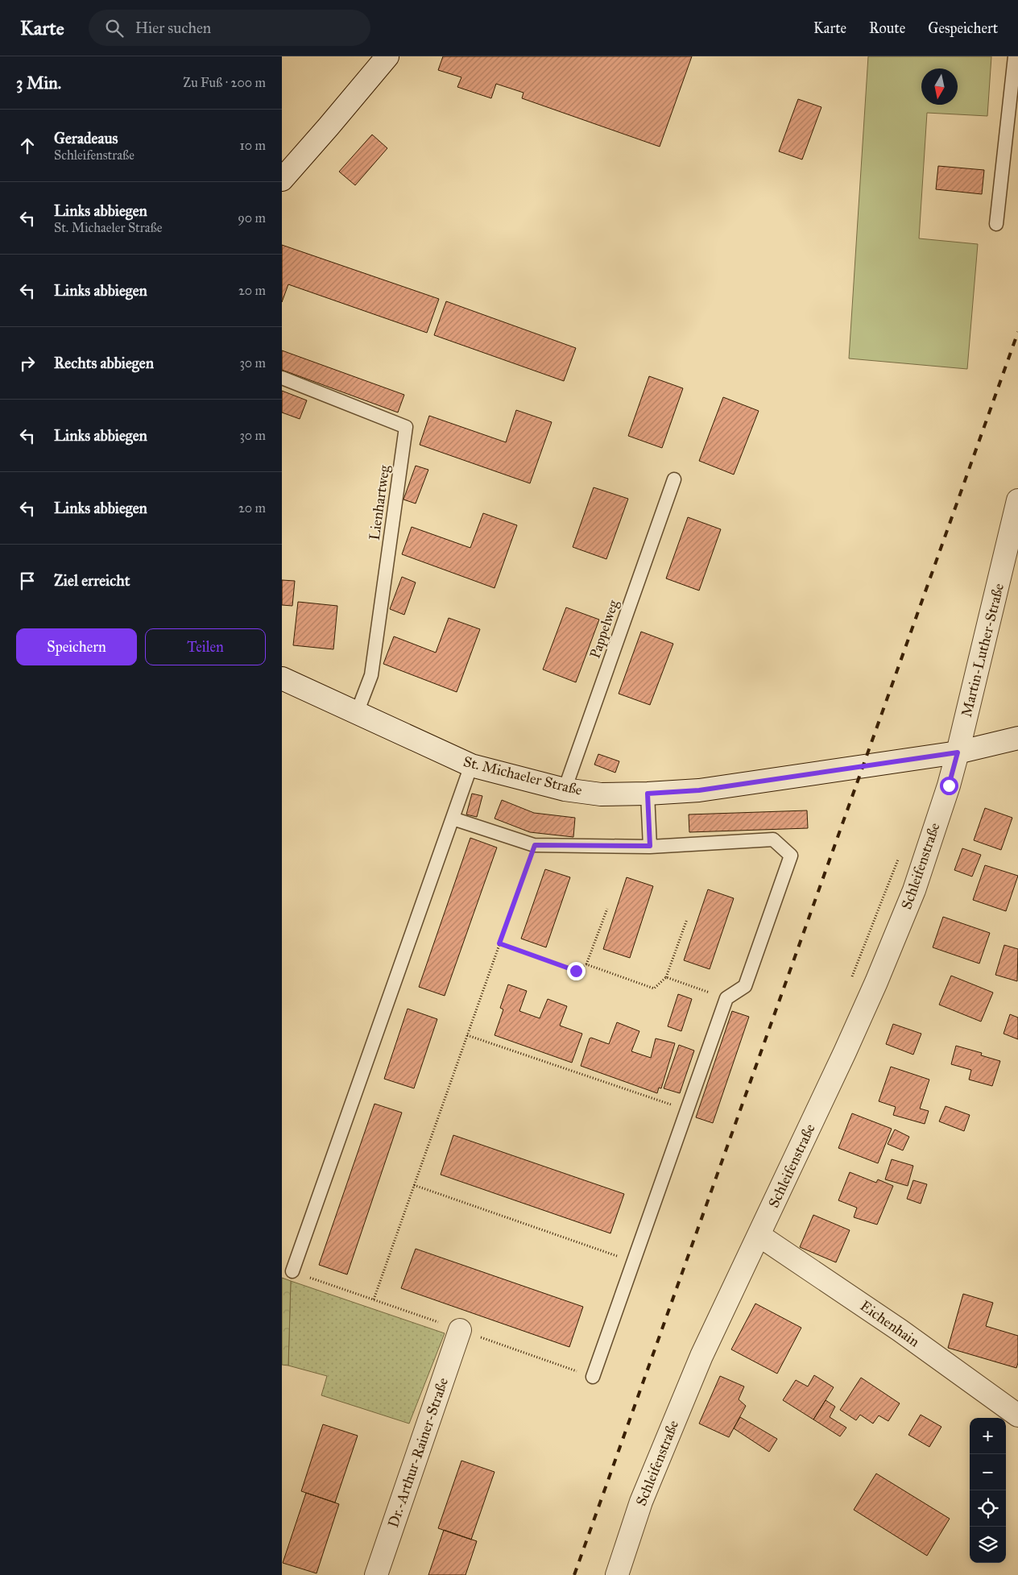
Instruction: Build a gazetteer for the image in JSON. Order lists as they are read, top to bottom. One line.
{"streets":{"street":["Martin-Luther-Straße","St. Michaeler Straße","Schleifenstraße","Eichenhain","Dr.-Arthur-Rainer-Straße"],"lane":["Lienhartweg","Pappelweg"]},"crossings":[["Lienhartweg","St. Michaeler Straße"],["Pappelweg","St. Michaeler Straße"],["Martin-Luther-Straße","St. Michaeler Straße"],["Martin-Luther-Straße","Schleifenstraße"],["St. Michaeler Straße","Schleifenstraße"],["Schleifenstraße","Eichenhain"]],"north":"bottom","page":{"header":"Karte","search":"Hier suchen","nav":["Karte","Route","Gespeichert"],"heading":["3 Min.","Zu Fuß · 200 m"],"list":[["Geradeaus","Schleifenstraße","10 m"],["Links abbiegen","St. Michaeler Straße","90 m"],["Links abbiegen","20 m"],["Rechts abbiegen","30 m"],["Links abbiegen","30 m"],["Links abbiegen","20 m"],"Ziel erreicht"],"buttons":["Speichern","Teilen"],"map_buttons":["+","−"]}}
